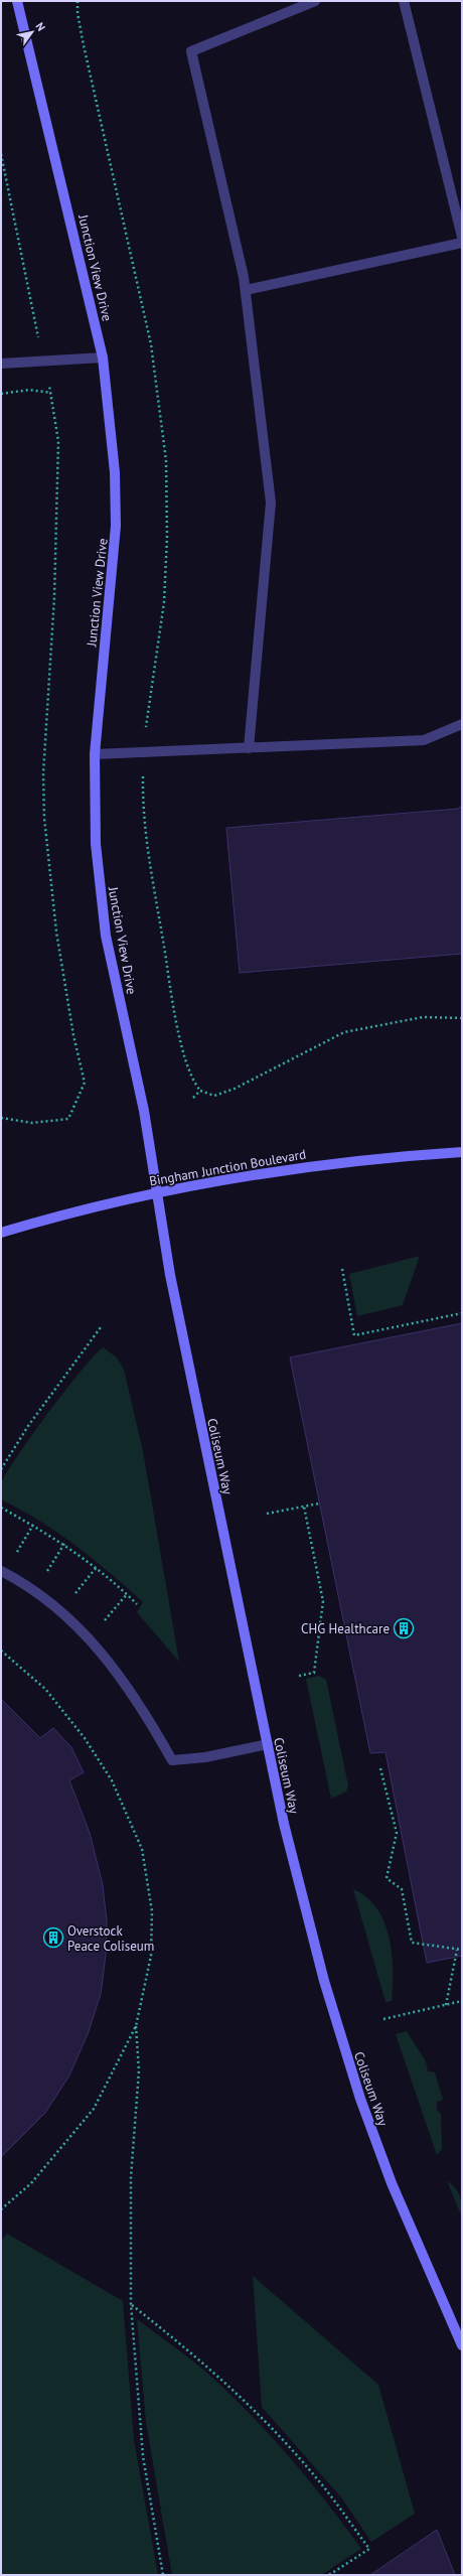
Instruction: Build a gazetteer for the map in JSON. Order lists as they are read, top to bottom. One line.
{"streets":{"street":["Junction View Drive","Bingham Junction Boulevard","Coliseum Way"]},"crossings":[["Junction View Drive","Bingham Junction Boulevard"],["Junction View Drive","Coliseum Way"],["Bingham Junction Boulevard","Coliseum Way"]],"places":{"building":["CHG Healthcare","Overstock Peace Coliseum"]},"north":"top right"}
